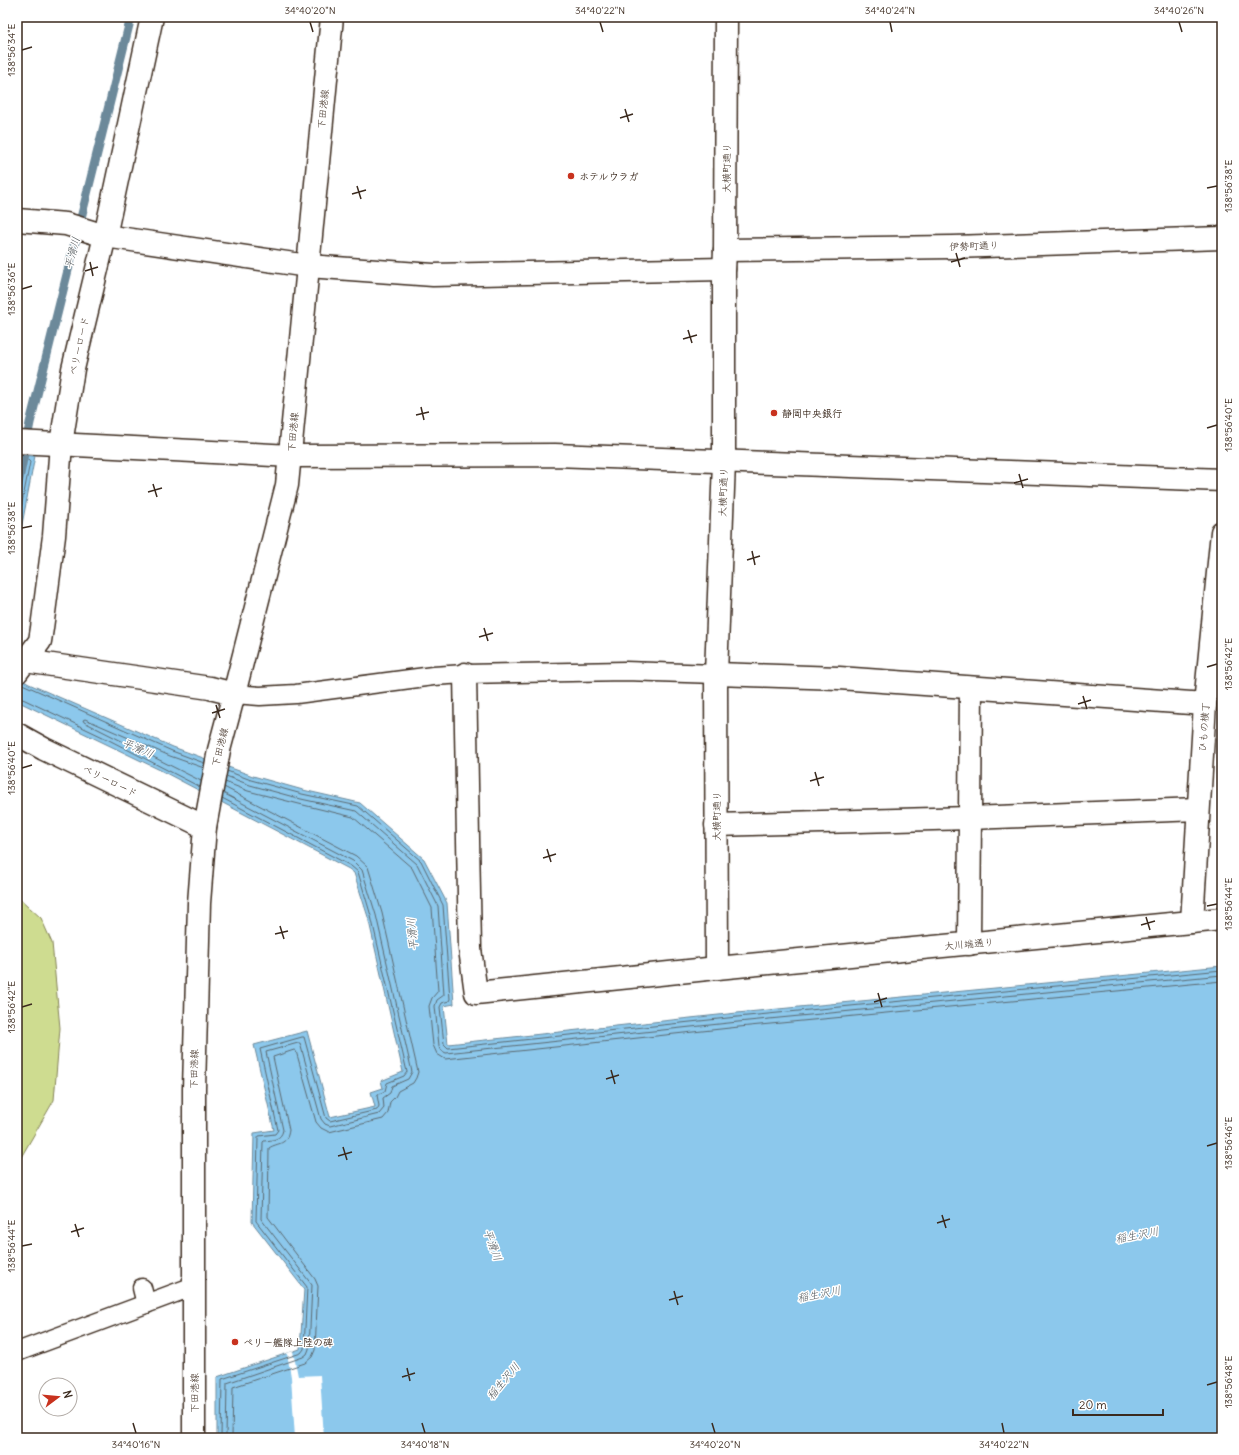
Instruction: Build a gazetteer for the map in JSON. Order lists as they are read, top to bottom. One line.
{"streets":{"street":["下田港線","大横町通り","伊勢町通り","ペリーロード","ひもの横丁","大川端通り"]},"crossings":[["下田港線","伊勢町通り"],["下田港線","ペリーロード"],["大横町通り","伊勢町通り"],["大横町通り","大川端通り"],["伊勢町通り","ペリーロード"],["ひもの横丁","大川端通り"]],"water":["平滑川","稲生沢川"],"places":["ホテルウラガ","静岡中央銀行","ペリー艦隊上陸の碑"],"scale_bar":"20 m","north":"right","coordinates":["34°40'20\"N","34°40'22\"N","34°40'24\"N","34°40'26\"N","138°56'34\"E","138°56'38\"E","138°56'36\"E","138°56'40\"E","138°56'42\"E","138°56'44\"E","138°56'46\"E","138°56'48\"E","34°40'16\"N","34°40'18\"N"]}
